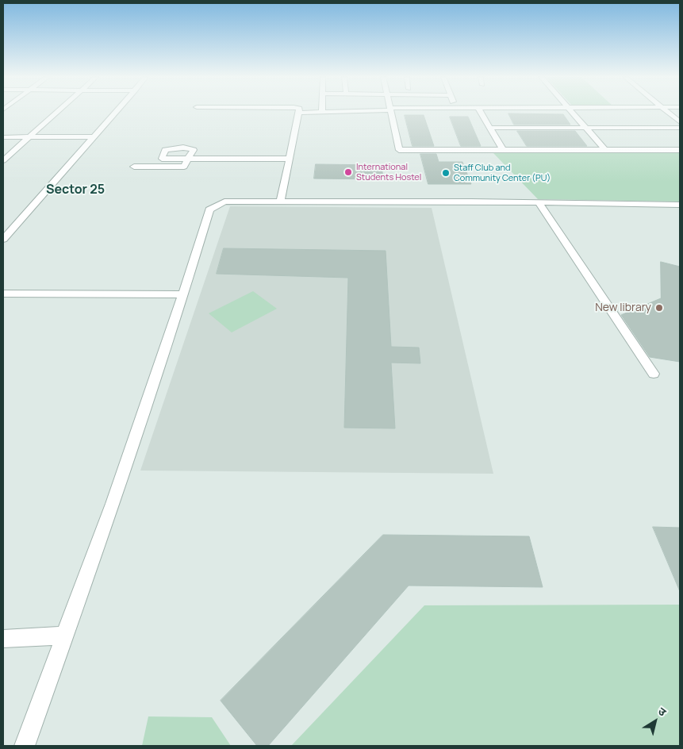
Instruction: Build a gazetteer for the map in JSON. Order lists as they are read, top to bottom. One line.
{"districts":["Sector 25"],"places":["International Students Hostel","Staff Club and Community Center (PU)","New library"],"north":"top right"}
